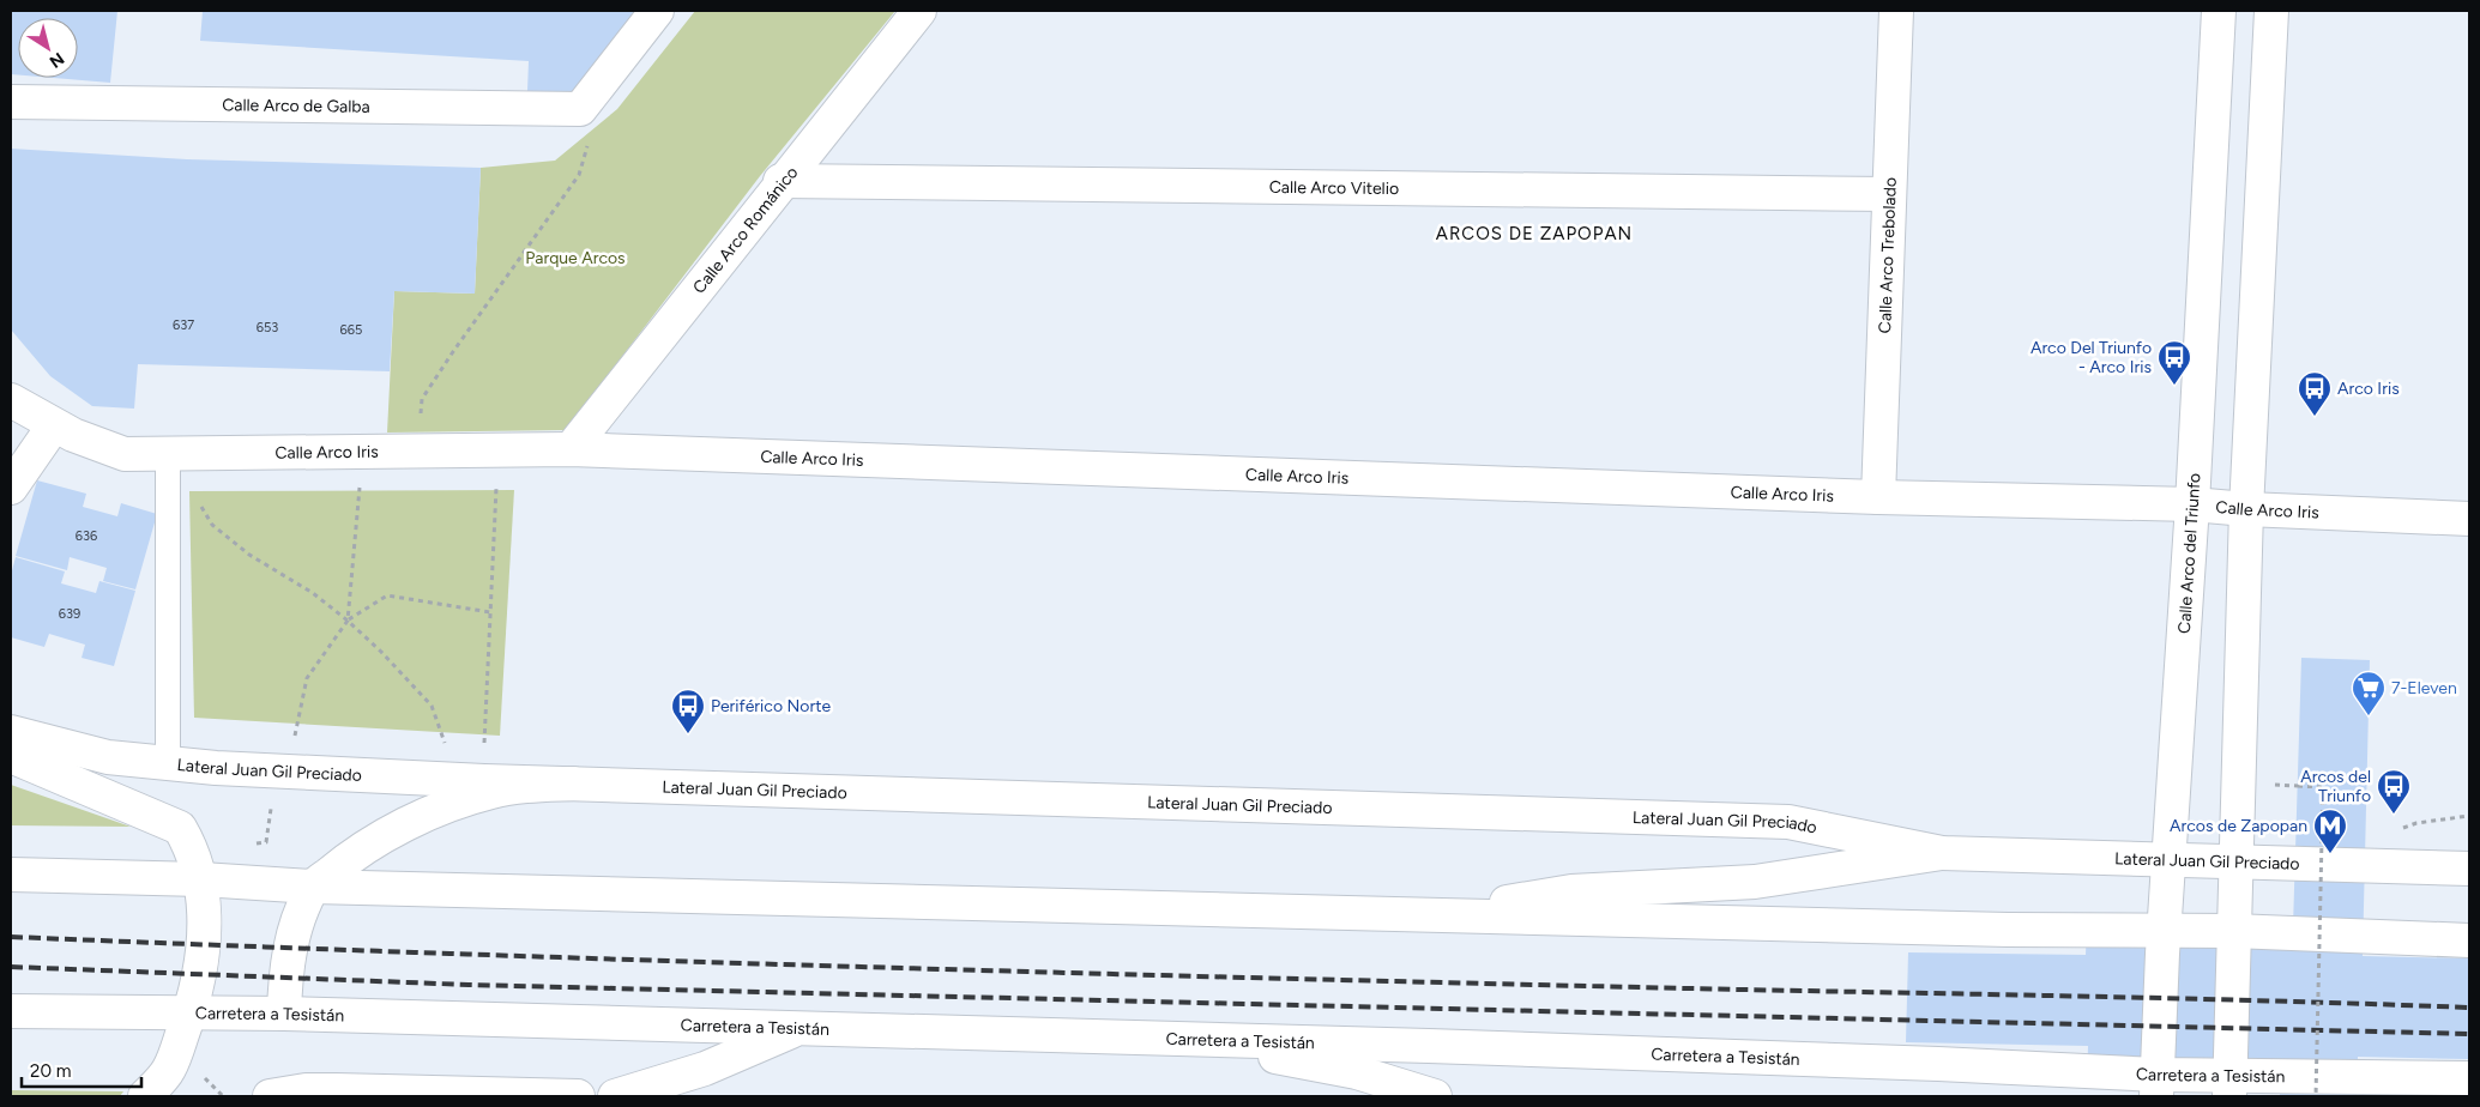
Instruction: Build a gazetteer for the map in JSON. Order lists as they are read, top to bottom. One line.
{"streets":{"main road":["Calle Arco de Galba","Calle Arco Vitelio","Calle Arco Románico","Calle Arco Trebolado","Calle Arco Iris","Calle Arco del Triunfo","Lateral Juan Gil Preciado","Carretera a Tesistán"]},"crossings":[["Calle Arco Vitelio","Calle Arco Románico"],["Calle Arco Vitelio","Calle Arco Trebolado"],["Calle Arco Románico","Calle Arco Iris"],["Calle Arco Trebolado","Calle Arco Iris"],["Calle Arco Iris","Calle Arco del Triunfo"],["Calle Arco del Triunfo","Lateral Juan Gil Preciado"],["Calle Arco del Triunfo","Carretera a Tesistán"]],"districts":["ARCOS DE ZAPOPAN"],"parks":["Parque Arcos"],"places":{"bus stop":["Arco Del Triunfo - Arco Iris","Arco Iris","Periférico Norte","Arcos del Triunfo"],"supermarket":["7-Eleven"],"metro station":["Arcos de Zapopan"]},"house_numbers":["637","653","665","636","639"],"scale_bar":"20 m","north":"bottom right"}
